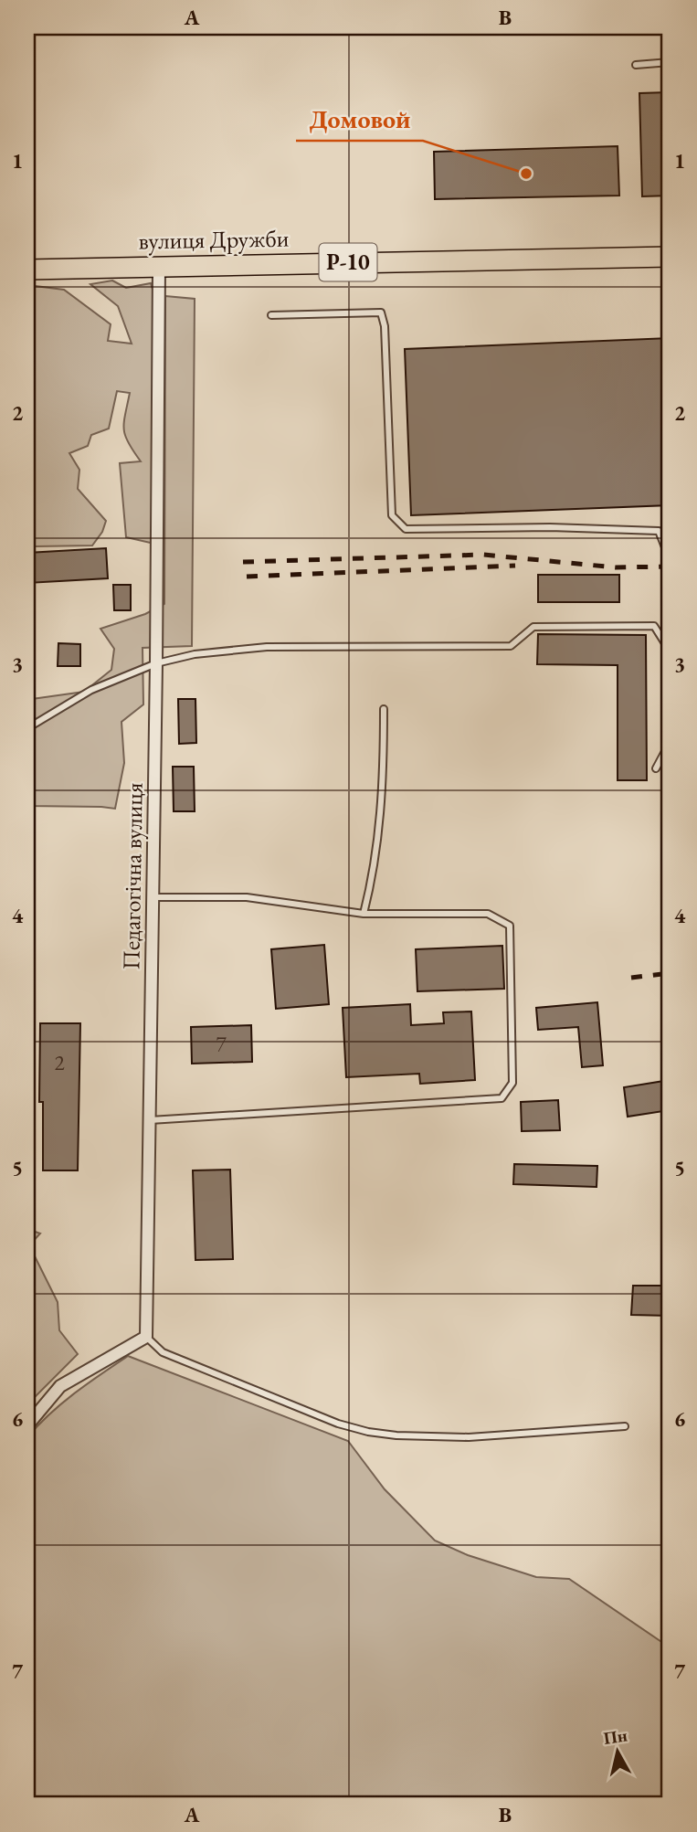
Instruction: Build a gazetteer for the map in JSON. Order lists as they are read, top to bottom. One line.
{"streets":{"main road":["вулиця Дружби","Р-10"],"street":["Педагогічна вулиця"]},"crossings":[["вулиця Дружби","Педагогічна вулиця"]],"places":["Домовой"],"house_numbers":["7","2"],"north":"top","grid":{"columns":["A","B"],"rows":["1","2","3","4","5","6","7"]}}
